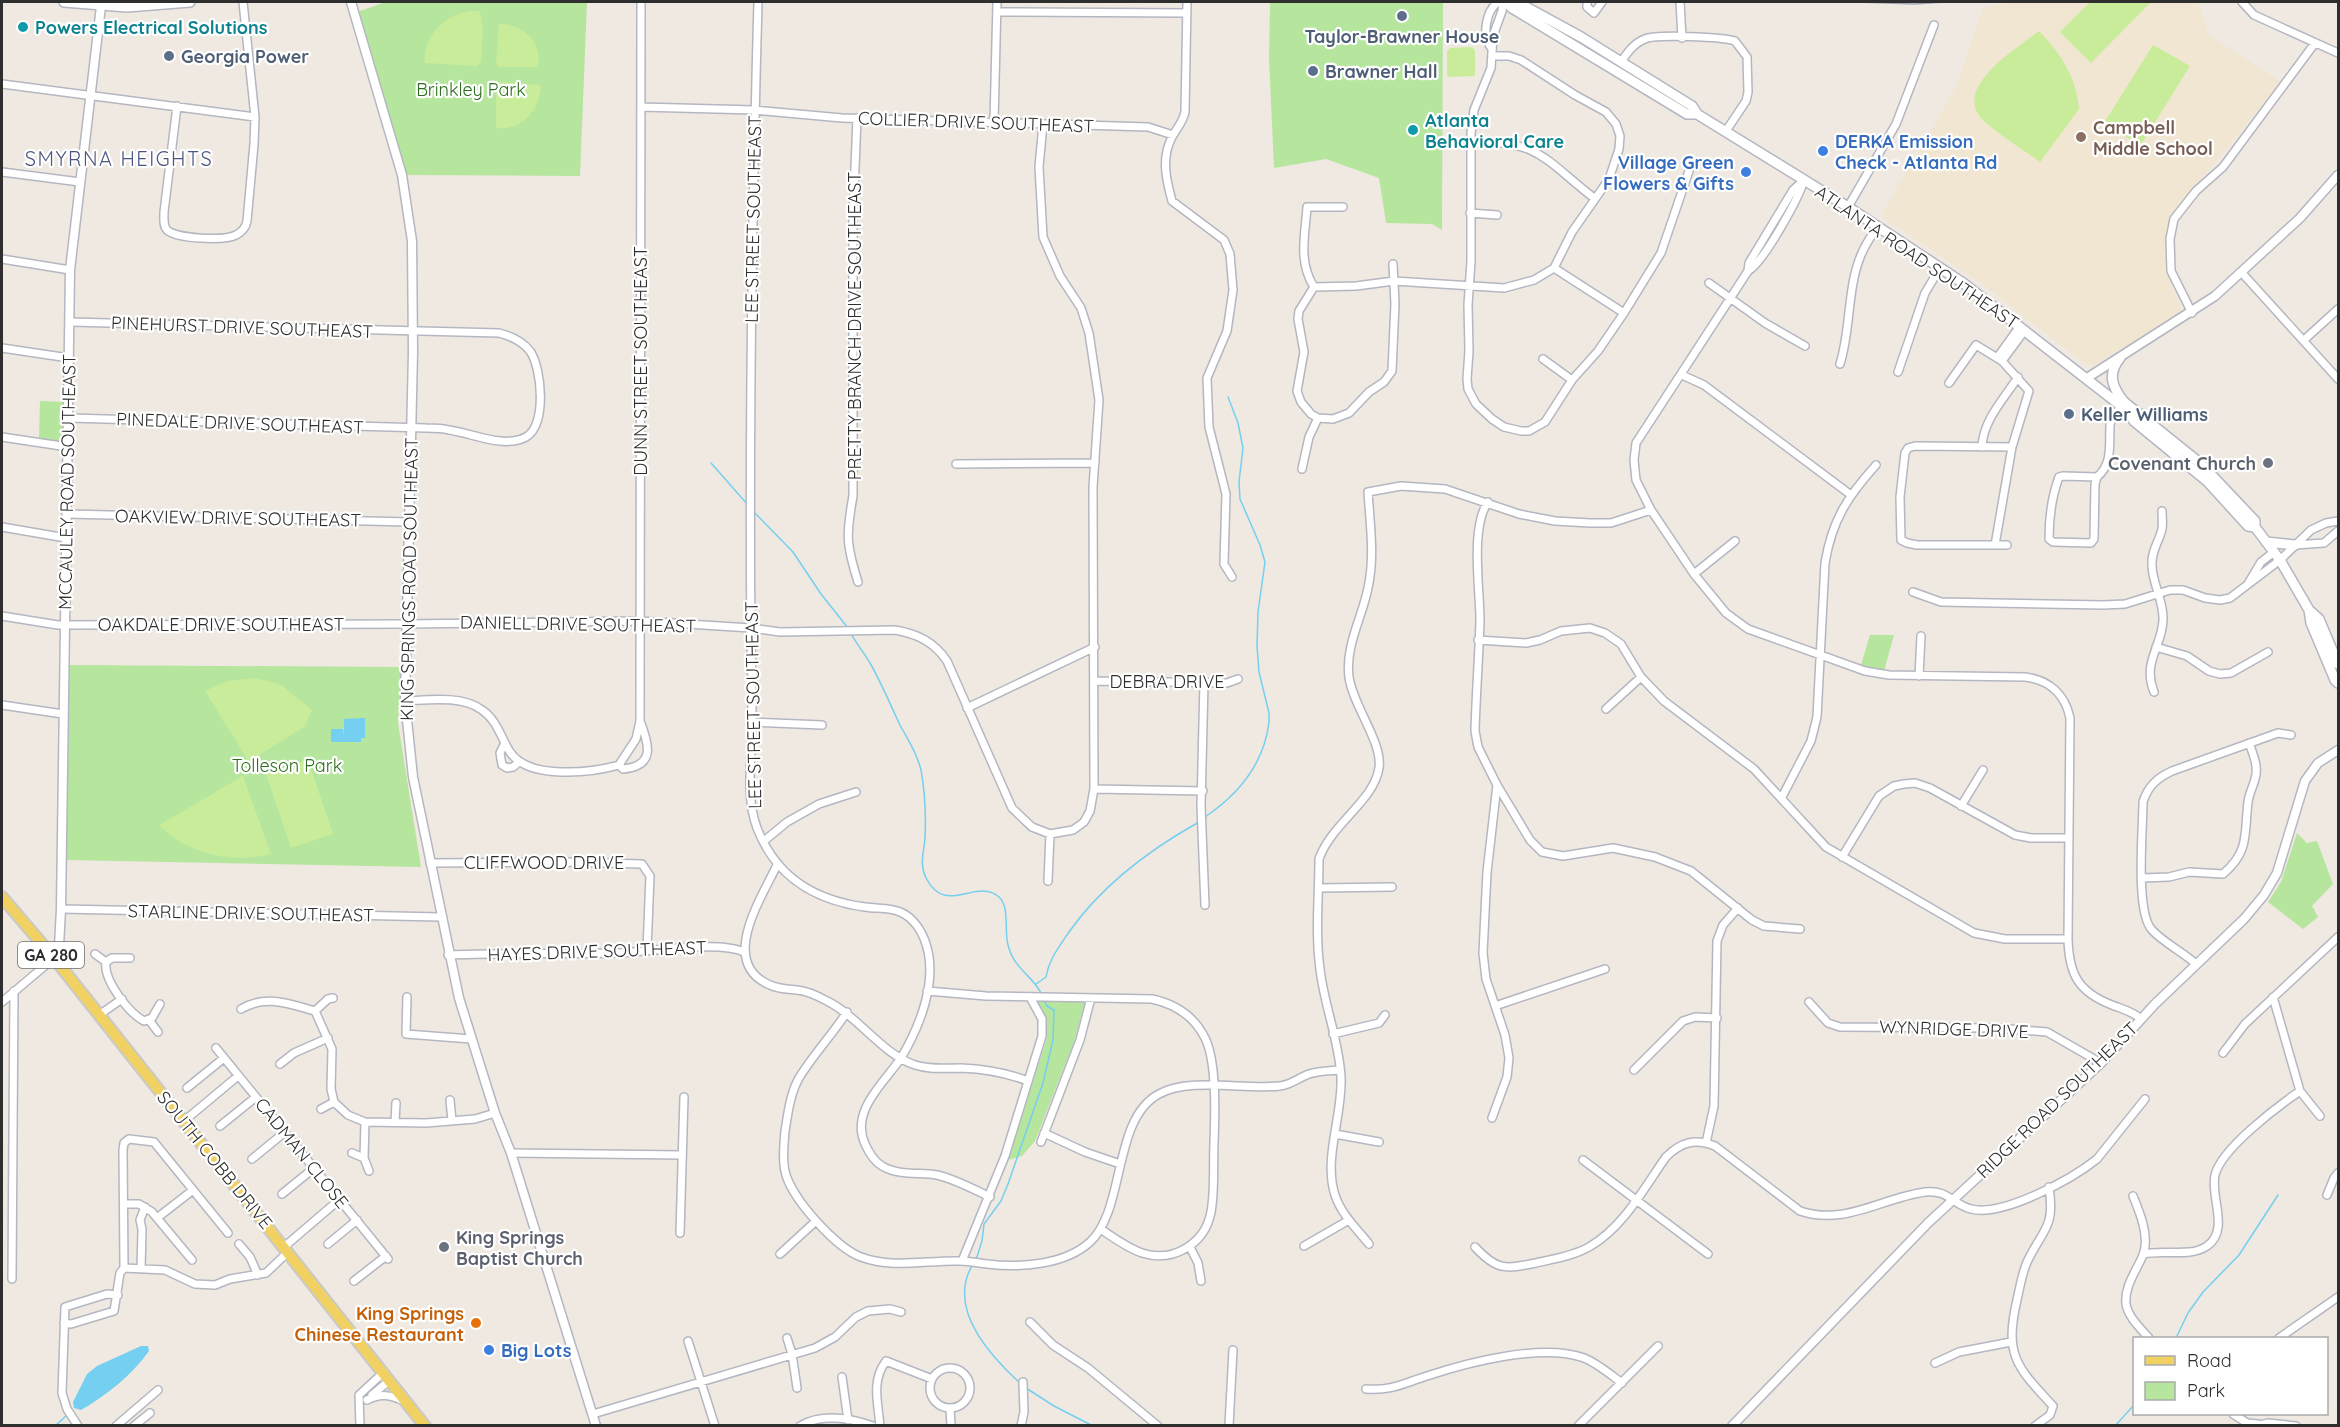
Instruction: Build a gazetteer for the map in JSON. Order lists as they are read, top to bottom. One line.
{"streets":{"main road":["ATLANTA ROAD SOUTHEAST","GA 280","SOUTH COBB DRIVE"],"street":["COLLIER DRIVE SOUTHEAST","LEE STREET SOUTHEAST","PRETTY BRANCH DRIVE SOUTHEAST","PINEHURST DRIVE SOUTHEAST","DUNN STREET SOUTHEAST","PINEDALE DRIVE SOUTHEAST","MCCAULEY ROAD SOUTHEAST","OAKVIEW DRIVE SOUTHEAST","KING SPRINGS ROAD SOUTHEAST","OAKDALE DRIVE SOUTHEAST","DANIELL DRIVE SOUTHEAST","DEBRA DRIVE","CLIFFWOOD DRIVE","STARLINE DRIVE SOUTHEAST","HAYES DRIVE SOUTHEAST","WYNRIDGE DRIVE","RIDGE ROAD SOUTHEAST","CADMAN CLOSE"]},"crossings":[["COLLIER DRIVE SOUTHEAST","LEE STREET SOUTHEAST"],["COLLIER DRIVE SOUTHEAST","PRETTY BRANCH DRIVE SOUTHEAST"],["COLLIER DRIVE SOUTHEAST","DUNN STREET SOUTHEAST"],["LEE STREET SOUTHEAST","DANIELL DRIVE SOUTHEAST"],["PINEHURST DRIVE SOUTHEAST","PINEDALE DRIVE SOUTHEAST"],["PINEHURST DRIVE SOUTHEAST","MCCAULEY ROAD SOUTHEAST"],["PINEHURST DRIVE SOUTHEAST","KING SPRINGS ROAD SOUTHEAST"],["DUNN STREET SOUTHEAST","KING SPRINGS ROAD SOUTHEAST"],["DUNN STREET SOUTHEAST","DANIELL DRIVE SOUTHEAST"],["PINEDALE DRIVE SOUTHEAST","MCCAULEY ROAD SOUTHEAST"],["PINEDALE DRIVE SOUTHEAST","KING SPRINGS ROAD SOUTHEAST"],["MCCAULEY ROAD SOUTHEAST","OAKVIEW DRIVE SOUTHEAST"],["MCCAULEY ROAD SOUTHEAST","OAKDALE DRIVE SOUTHEAST"],["MCCAULEY ROAD SOUTHEAST","STARLINE DRIVE SOUTHEAST"],["MCCAULEY ROAD SOUTHEAST","SOUTH COBB DRIVE"],["OAKVIEW DRIVE SOUTHEAST","KING SPRINGS ROAD SOUTHEAST"],["KING SPRINGS ROAD SOUTHEAST","OAKDALE DRIVE SOUTHEAST"],["KING SPRINGS ROAD SOUTHEAST","DANIELL DRIVE SOUTHEAST"],["KING SPRINGS ROAD SOUTHEAST","CLIFFWOOD DRIVE"],["KING SPRINGS ROAD SOUTHEAST","STARLINE DRIVE SOUTHEAST"],["KING SPRINGS ROAD SOUTHEAST","HAYES DRIVE SOUTHEAST"],["OAKDALE DRIVE SOUTHEAST","DANIELL DRIVE SOUTHEAST"],["CLIFFWOOD DRIVE","HAYES DRIVE SOUTHEAST"],["WYNRIDGE DRIVE","RIDGE ROAD SOUTHEAST"]],"districts":["SMYRNA HEIGHTS"],"parks":["Brinkley Park","Tolleson Park"],"places":["Taylor-Brawner House","Powers Electrical Solutions","Georgia Power","Brawner Hall","Atlanta Behavioral Care","Campbell Middle School","DERKA Emission Check - Atlanta Rd","Village Green Flowers & Gifts","Keller Williams","Covenant Church","King Springs Baptist Church","King Springs Chinese Restaurant","Big Lots"],"legend":["Road","Park"]}
